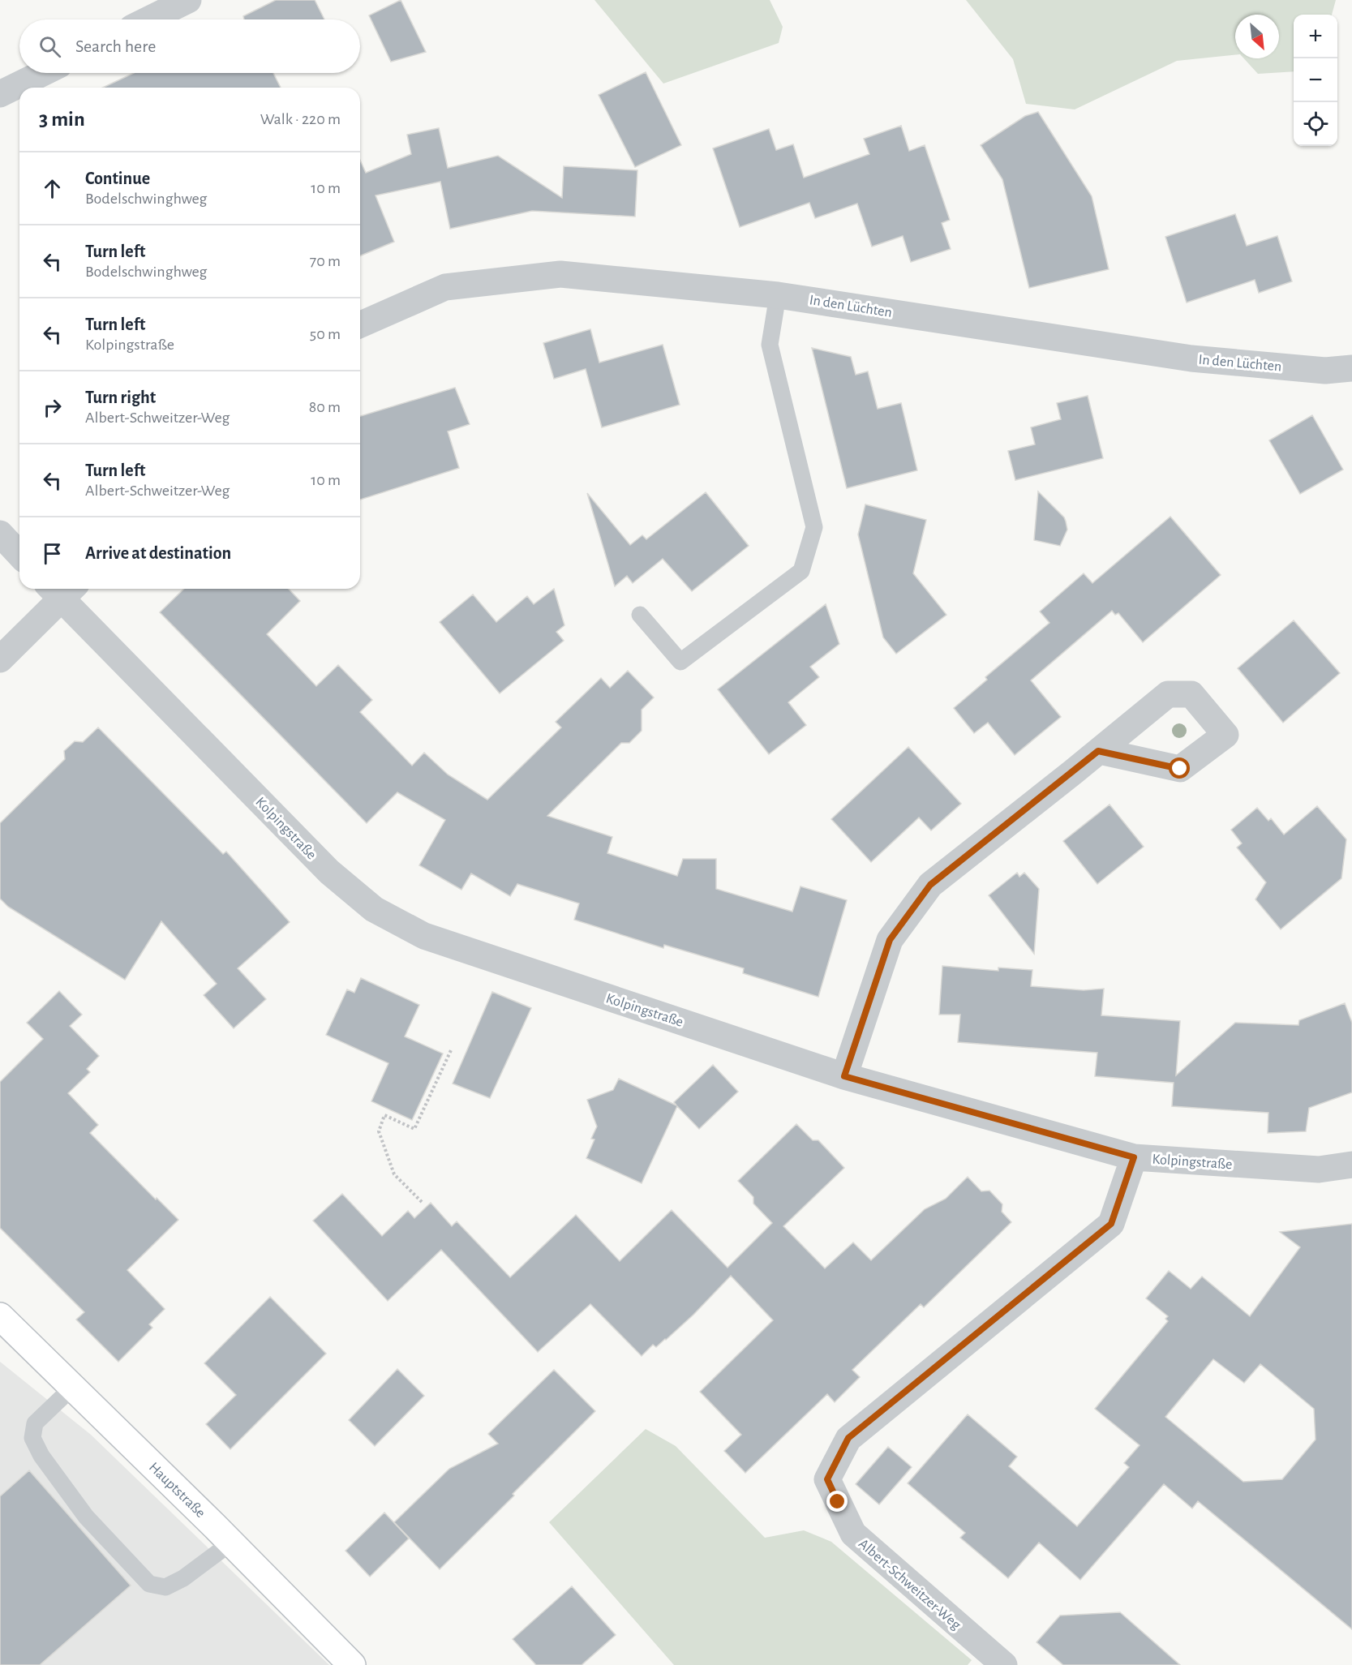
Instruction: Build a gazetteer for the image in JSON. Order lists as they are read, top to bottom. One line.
{"streets":{"main road":["Hauptstraße"],"street":["In den Lüchten","Kolpingstraße","Albert-Schweitzer-Weg"]},"crossings":[["Kolpingstraße","Albert-Schweitzer-Weg"]],"north":"bottom right","page":{"map_buttons":["+","−"],"search":"Search here","heading":["3 min","Walk · 220 m"],"list":[["Continue","Bodelschwinghweg","10 m"],["Turn left","Bodelschwinghweg","70 m"],["Turn left","Kolpingstraße","50 m"],["Turn right","Albert-Schweitzer-Weg","80 m"],["Turn left","Albert-Schweitzer-Weg","10 m"],"Arrive at destination"]}}
